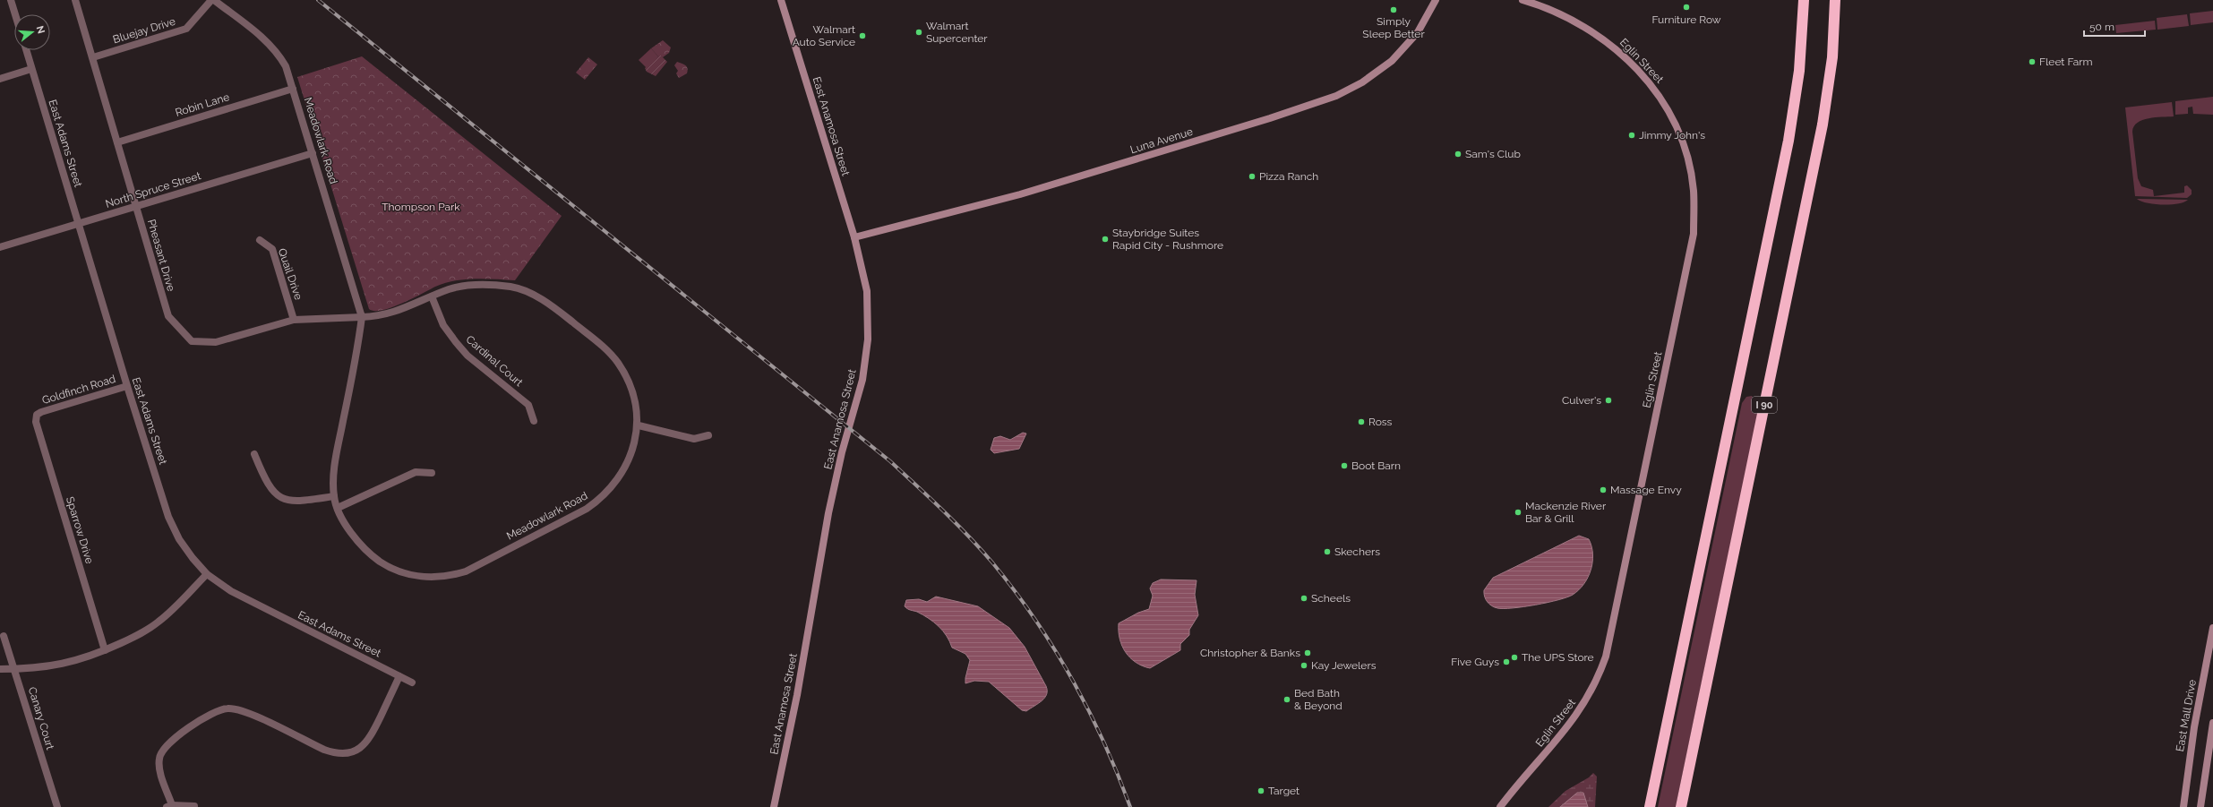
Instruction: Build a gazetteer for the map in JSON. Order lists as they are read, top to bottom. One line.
{"streets":{"highway":["I 90"],"street":["Bluejay Drive","Eglin Street","Robin Lane","East Anamosa Street","Meadowlark Road","Luna Avenue","East Adams Street","North Spruce Street","Pheasant Drive","Quail Drive","Cardinal Court","Goldfinch Road","Sparrow Drive","East Mall Drive","Canary Court"]},"crossings":[["Bluejay Drive","Meadowlark Road"],["Bluejay Drive","Pheasant Drive"],["Robin Lane","Meadowlark Road"],["Robin Lane","Pheasant Drive"],["East Anamosa Street","Luna Avenue"],["Meadowlark Road","North Spruce Street"],["Meadowlark Road","Pheasant Drive"],["Meadowlark Road","Cardinal Court"],["East Adams Street","North Spruce Street"],["East Adams Street","Goldfinch Road"],["North Spruce Street","Pheasant Drive"],["Pheasant Drive","Quail Drive"],["Goldfinch Road","Sparrow Drive"]],"parks":["Thompson Park"],"places":["Furniture Row","Simply Sleep Better","Walmart Supercenter","Walmart Auto Service","Fleet Farm","Jimmy John's","Sam's Club","Pizza Ranch","Staybridge Suites Rapid City - Rushmore","Culver's","Ross","Boot Barn","Massage Envy","Mackenzie River Bar & Grill","Skechers","Scheels","Christopher & Banks","The UPS Store","Five Guys","Kay Jewelers","Bed Bath & Beyond","Target"],"scale_bar":"50 m","north":"right"}
